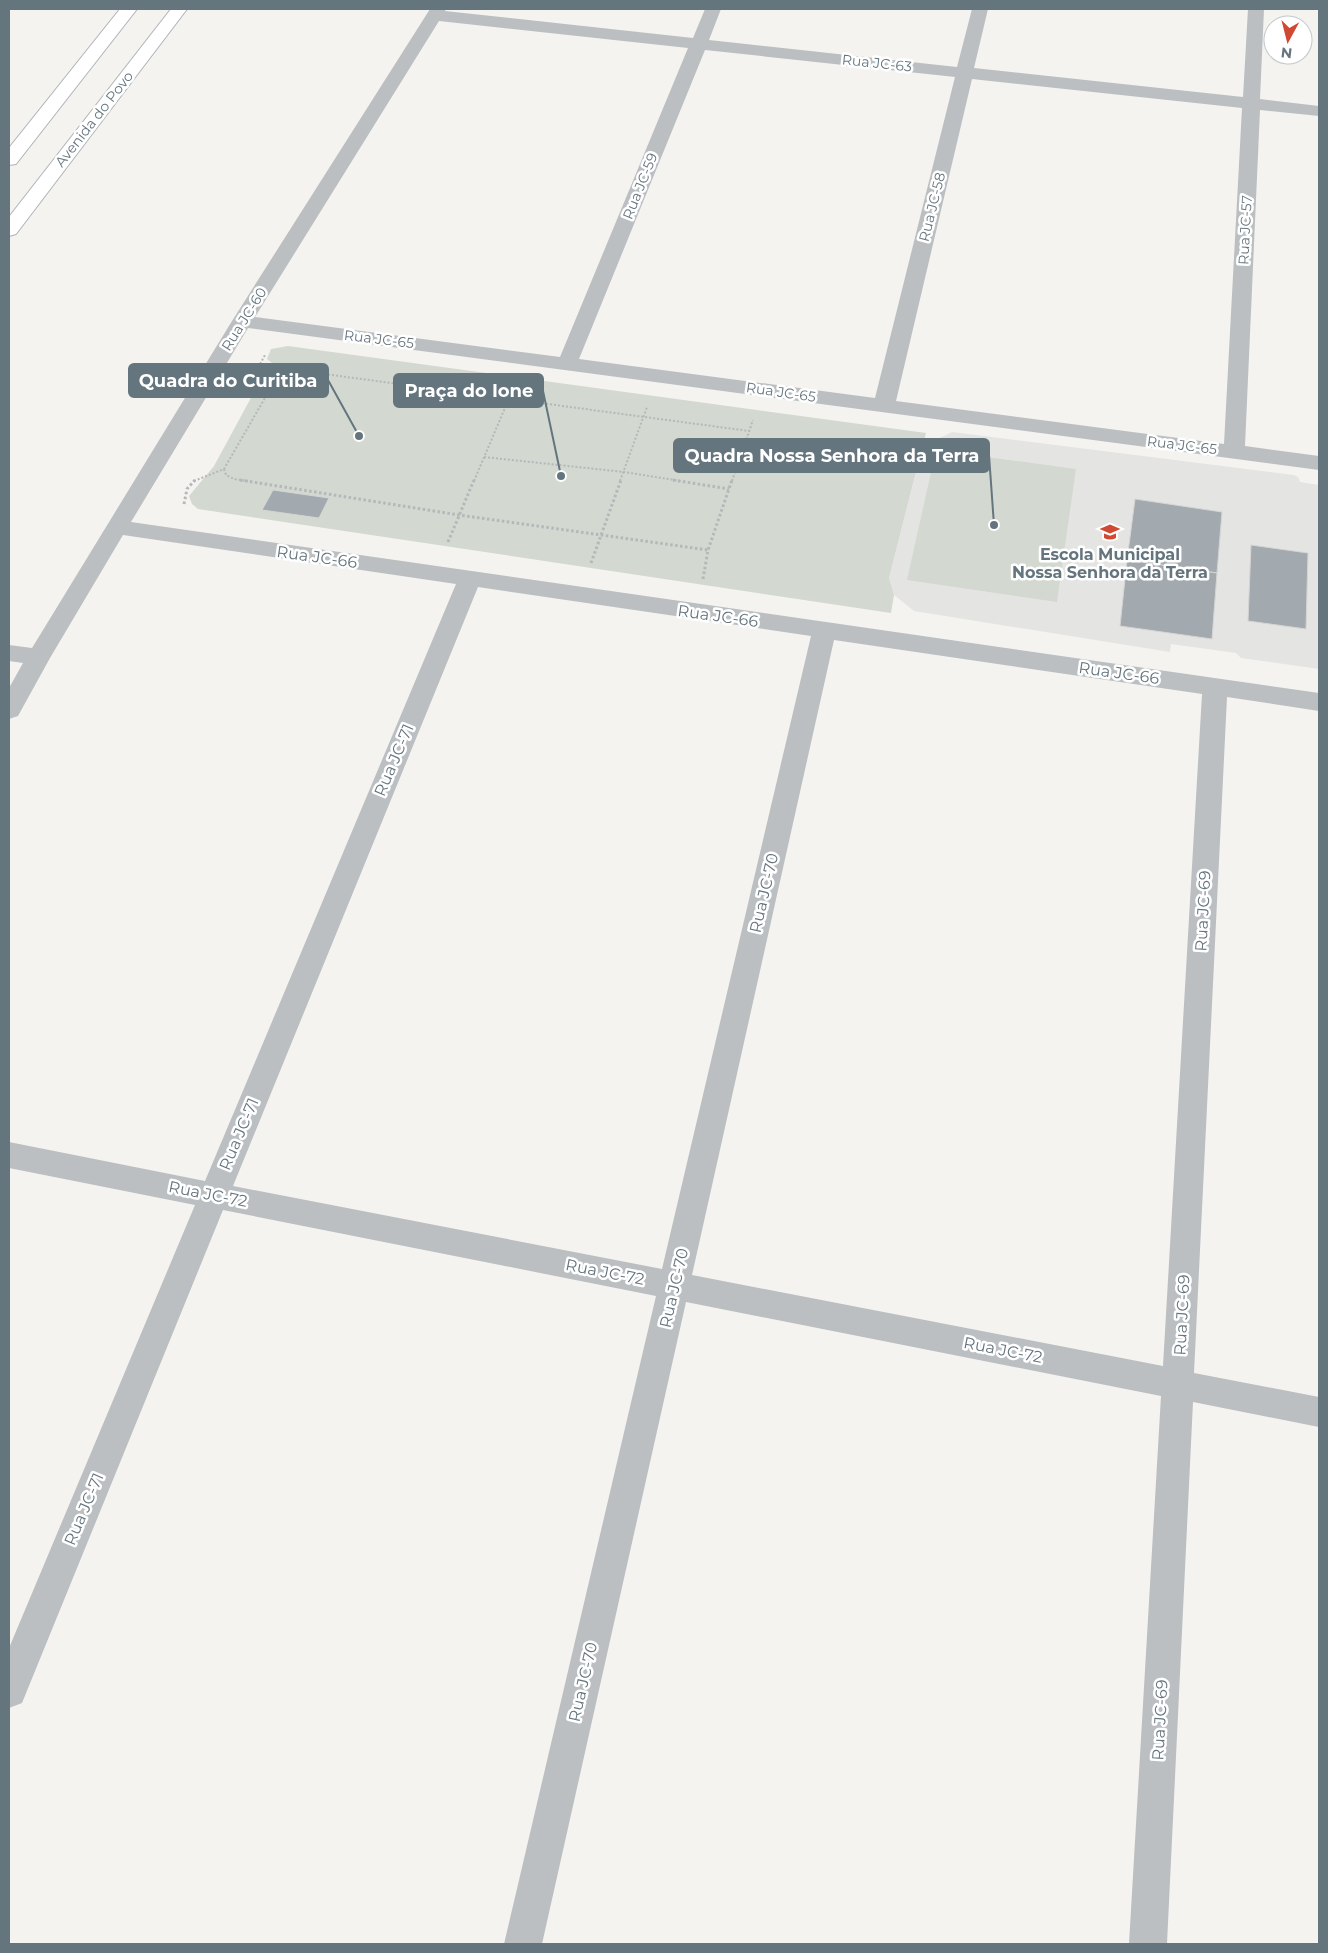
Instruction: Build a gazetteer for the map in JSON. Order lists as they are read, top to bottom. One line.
{"streets":{"main road":["Avenida do Povo"],"street":["Rua JC-63","Rua JC-59","Rua JC-58","Rua JC-57","Rua JC-60","Rua JC-65","Rua JC-66","Rua JC-71","Rua JC-70","Rua JC-69","Rua JC-72"]},"crossings":[["Rua JC-63","Rua JC-59"],["Rua JC-63","Rua JC-58"],["Rua JC-63","Rua JC-57"],["Rua JC-63","Rua JC-60"],["Rua JC-59","Rua JC-65"],["Rua JC-58","Rua JC-65"],["Rua JC-57","Rua JC-65"],["Rua JC-60","Rua JC-65"],["Rua JC-60","Rua JC-66"],["Rua JC-66","Rua JC-71"],["Rua JC-66","Rua JC-70"],["Rua JC-66","Rua JC-69"],["Rua JC-71","Rua JC-72"],["Rua JC-70","Rua JC-72"],["Rua JC-69","Rua JC-72"]],"places":{"other":["Quadra do Curitiba","Praça do Ione","Quadra Nossa Senhora da Terra"],"school or university":["Escola Municipal Nossa Senhora da Terra"]},"north":"bottom"}
